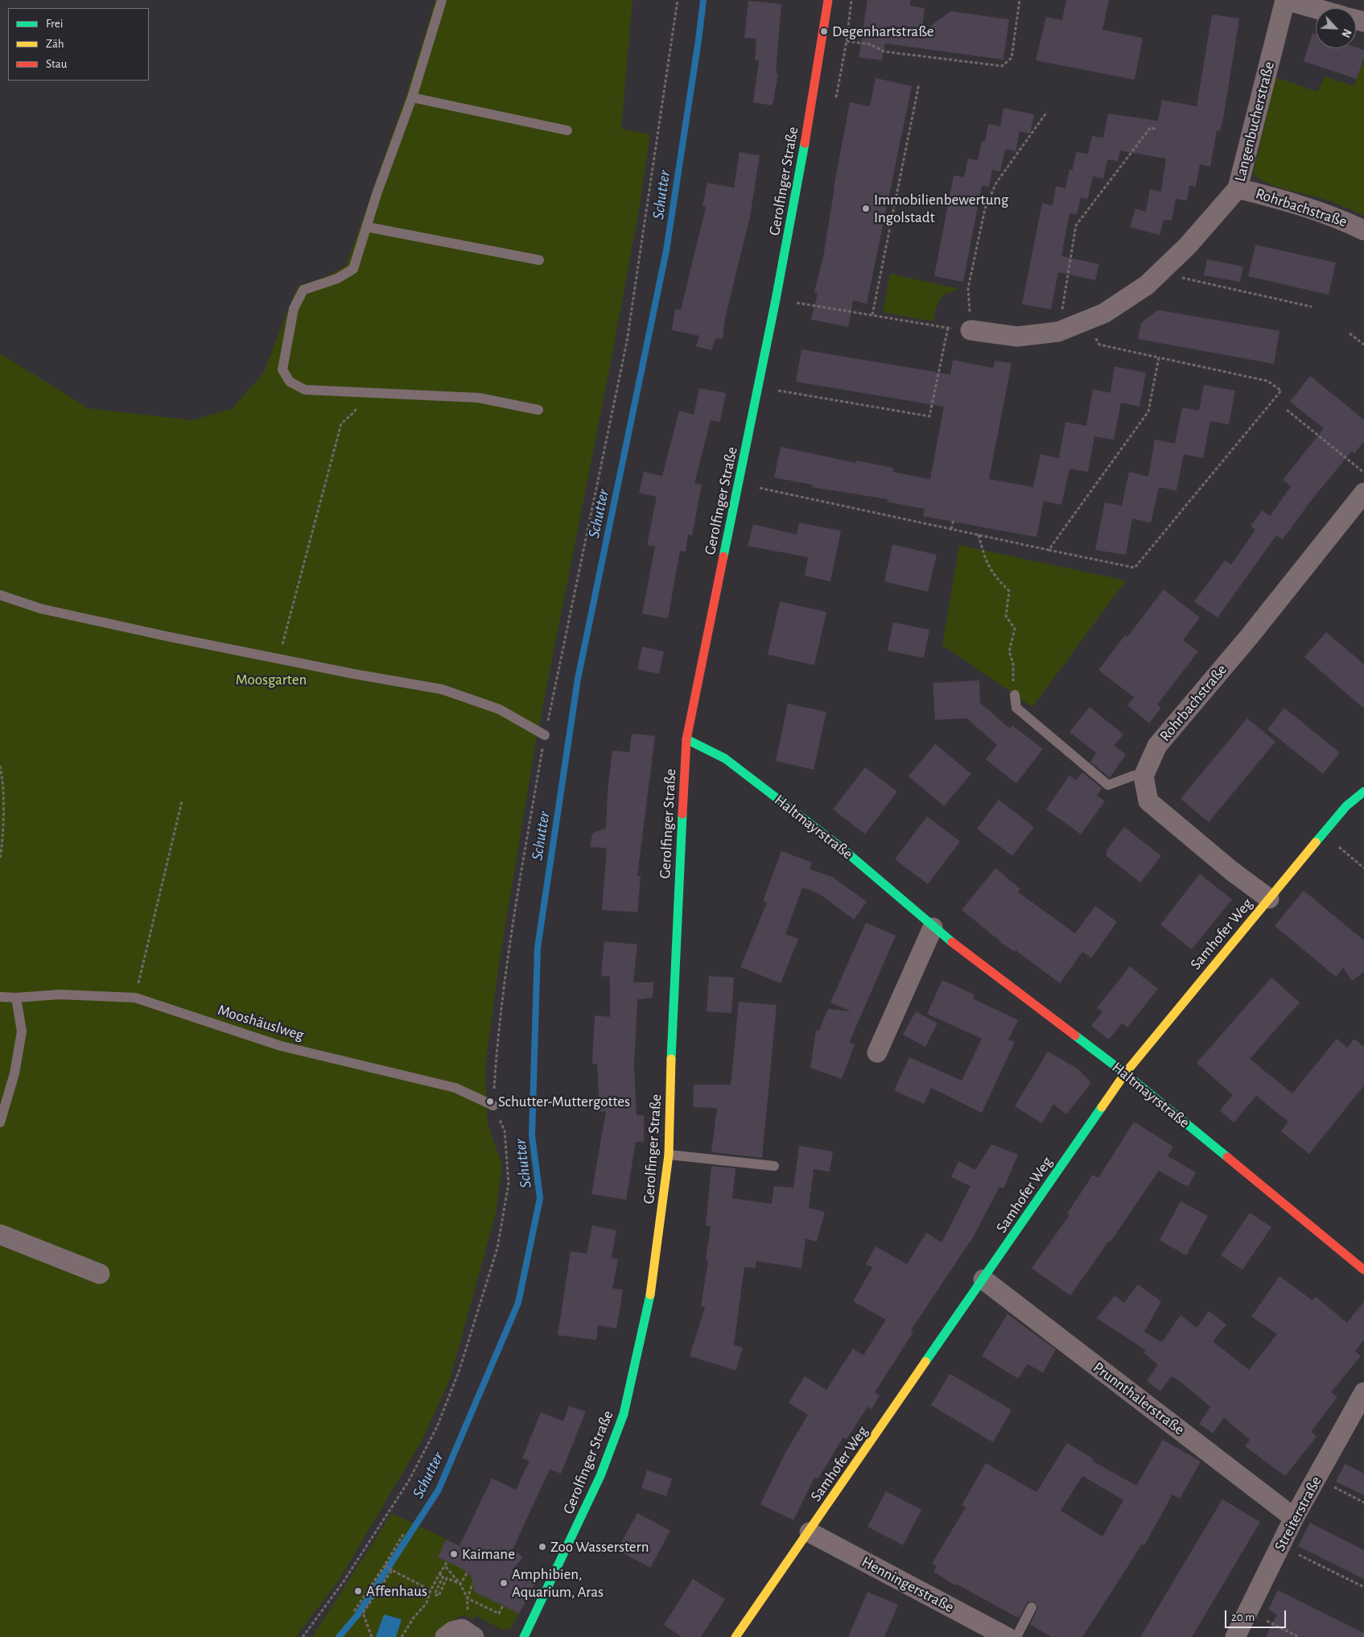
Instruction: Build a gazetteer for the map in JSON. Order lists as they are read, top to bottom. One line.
{"streets":{"street":["Langenbucherstraße","Gerolfinger Straße","Rohrbachstraße","Haltmayrstraße","Samhofer Weg","Prunnthalerstraße","Streiterstraße","Henningerstraße"],"lane":["Mooshäuslweg"]},"crossings":[["Langenbucherstraße","Rohrbachstraße"],["Gerolfinger Straße","Haltmayrstraße"],["Haltmayrstraße","Samhofer Weg"],["Samhofer Weg","Prunnthalerstraße"],["Samhofer Weg","Henningerstraße"],["Prunnthalerstraße","Streiterstraße"]],"water":["Schutter"],"parks":["Moosgarten"],"places":["Degenhartstraße","Immobilienbewertung Ingolstadt","Schutter-Muttergottes","Zoo Wasserstern","Kaimane","Amphibien, Aquarium, Aras","Affenhaus"],"legend":["Frei","Zäh","Stau"],"scale_bar":"20 m","north":"bottom right"}
